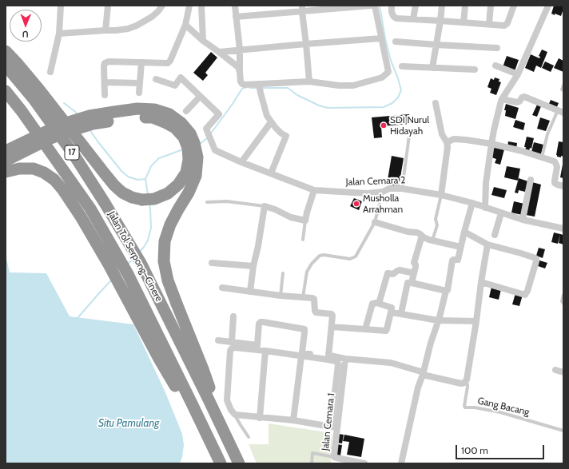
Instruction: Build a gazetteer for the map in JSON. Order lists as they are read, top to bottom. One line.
{"streets":{"highway":["17","Jalan Tol Serpong–Cinere"],"street":["Jalan Cemara 2","Jalan Cemara 1"],"lane":["Gang Bacang"]},"water":["Situ Pamulang"],"places":["SDI Nurul Hidayah","Musholla Arrahman"],"scale_bar":"100 m","north":"bottom"}
